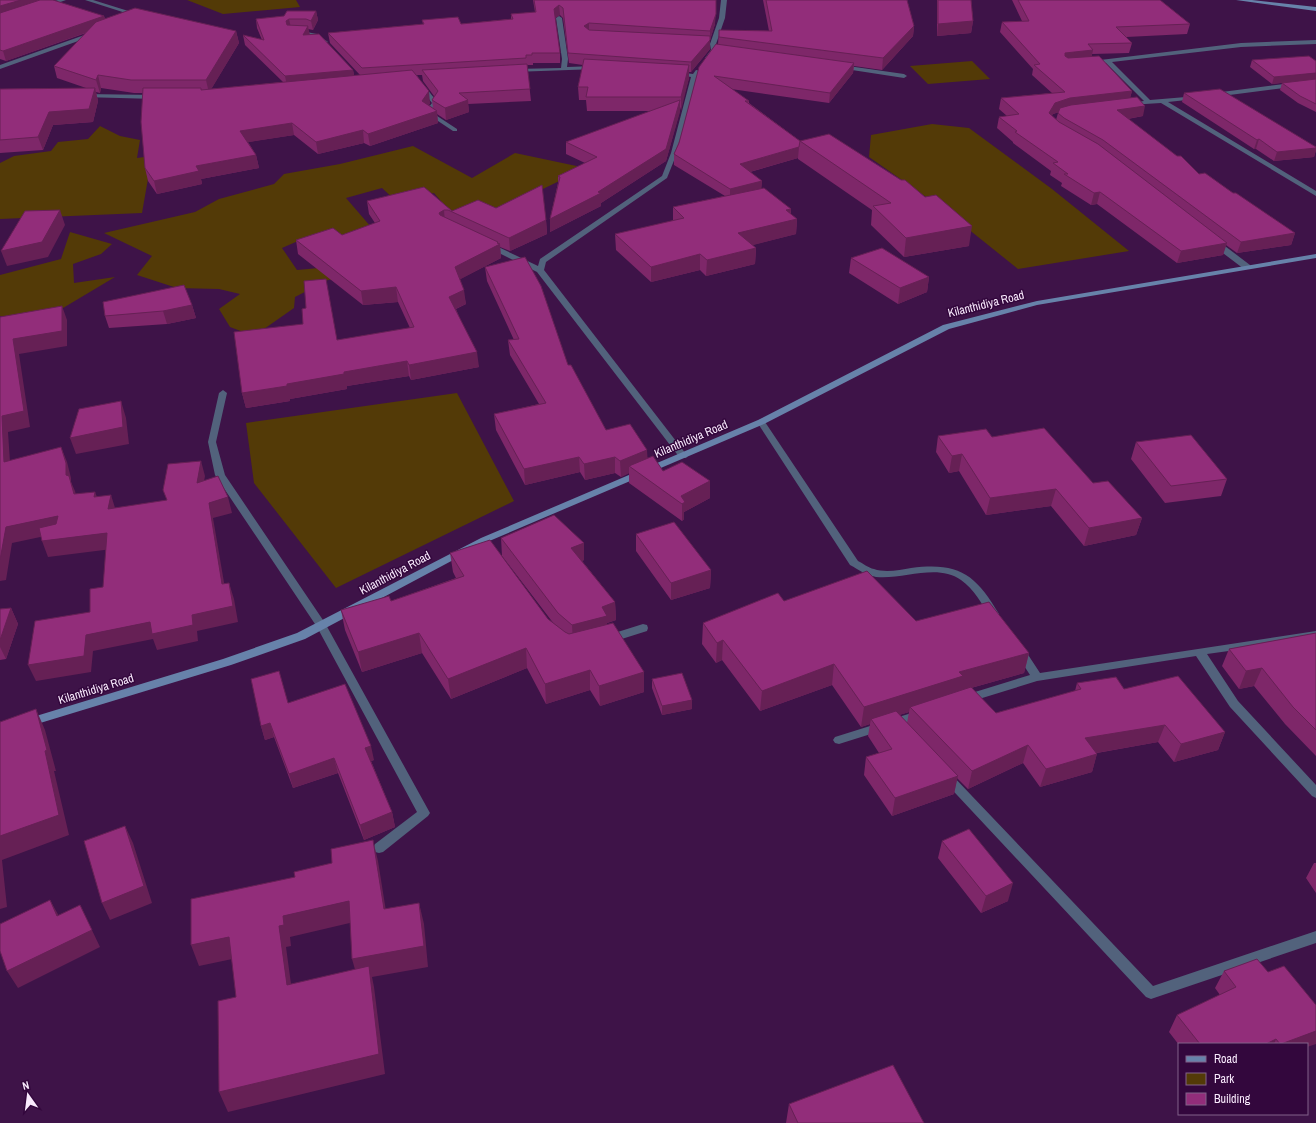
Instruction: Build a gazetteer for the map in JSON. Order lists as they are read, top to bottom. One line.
{"streets":{"street":["Kilanthidiya Road"]},"legend":["Road","Park","Building"],"north":"top"}
